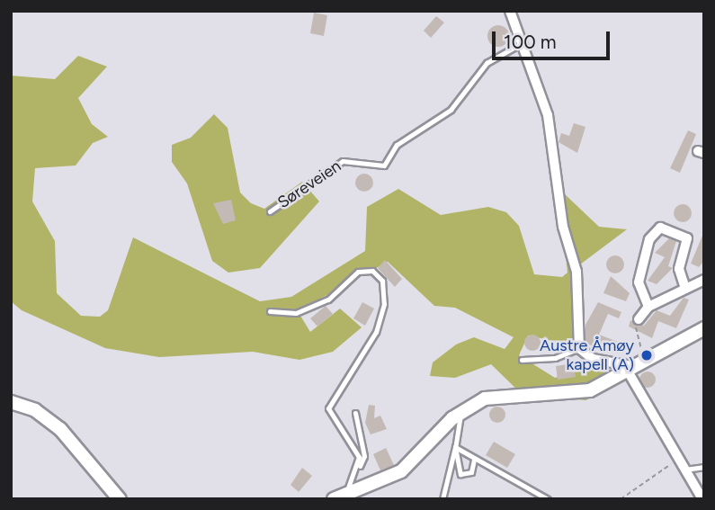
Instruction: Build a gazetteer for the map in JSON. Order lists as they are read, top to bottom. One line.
{"streets":{"lane":["Søreveien"]},"places":["Austre Åmøy kapell (A)"],"scale_bar":"100 m"}
